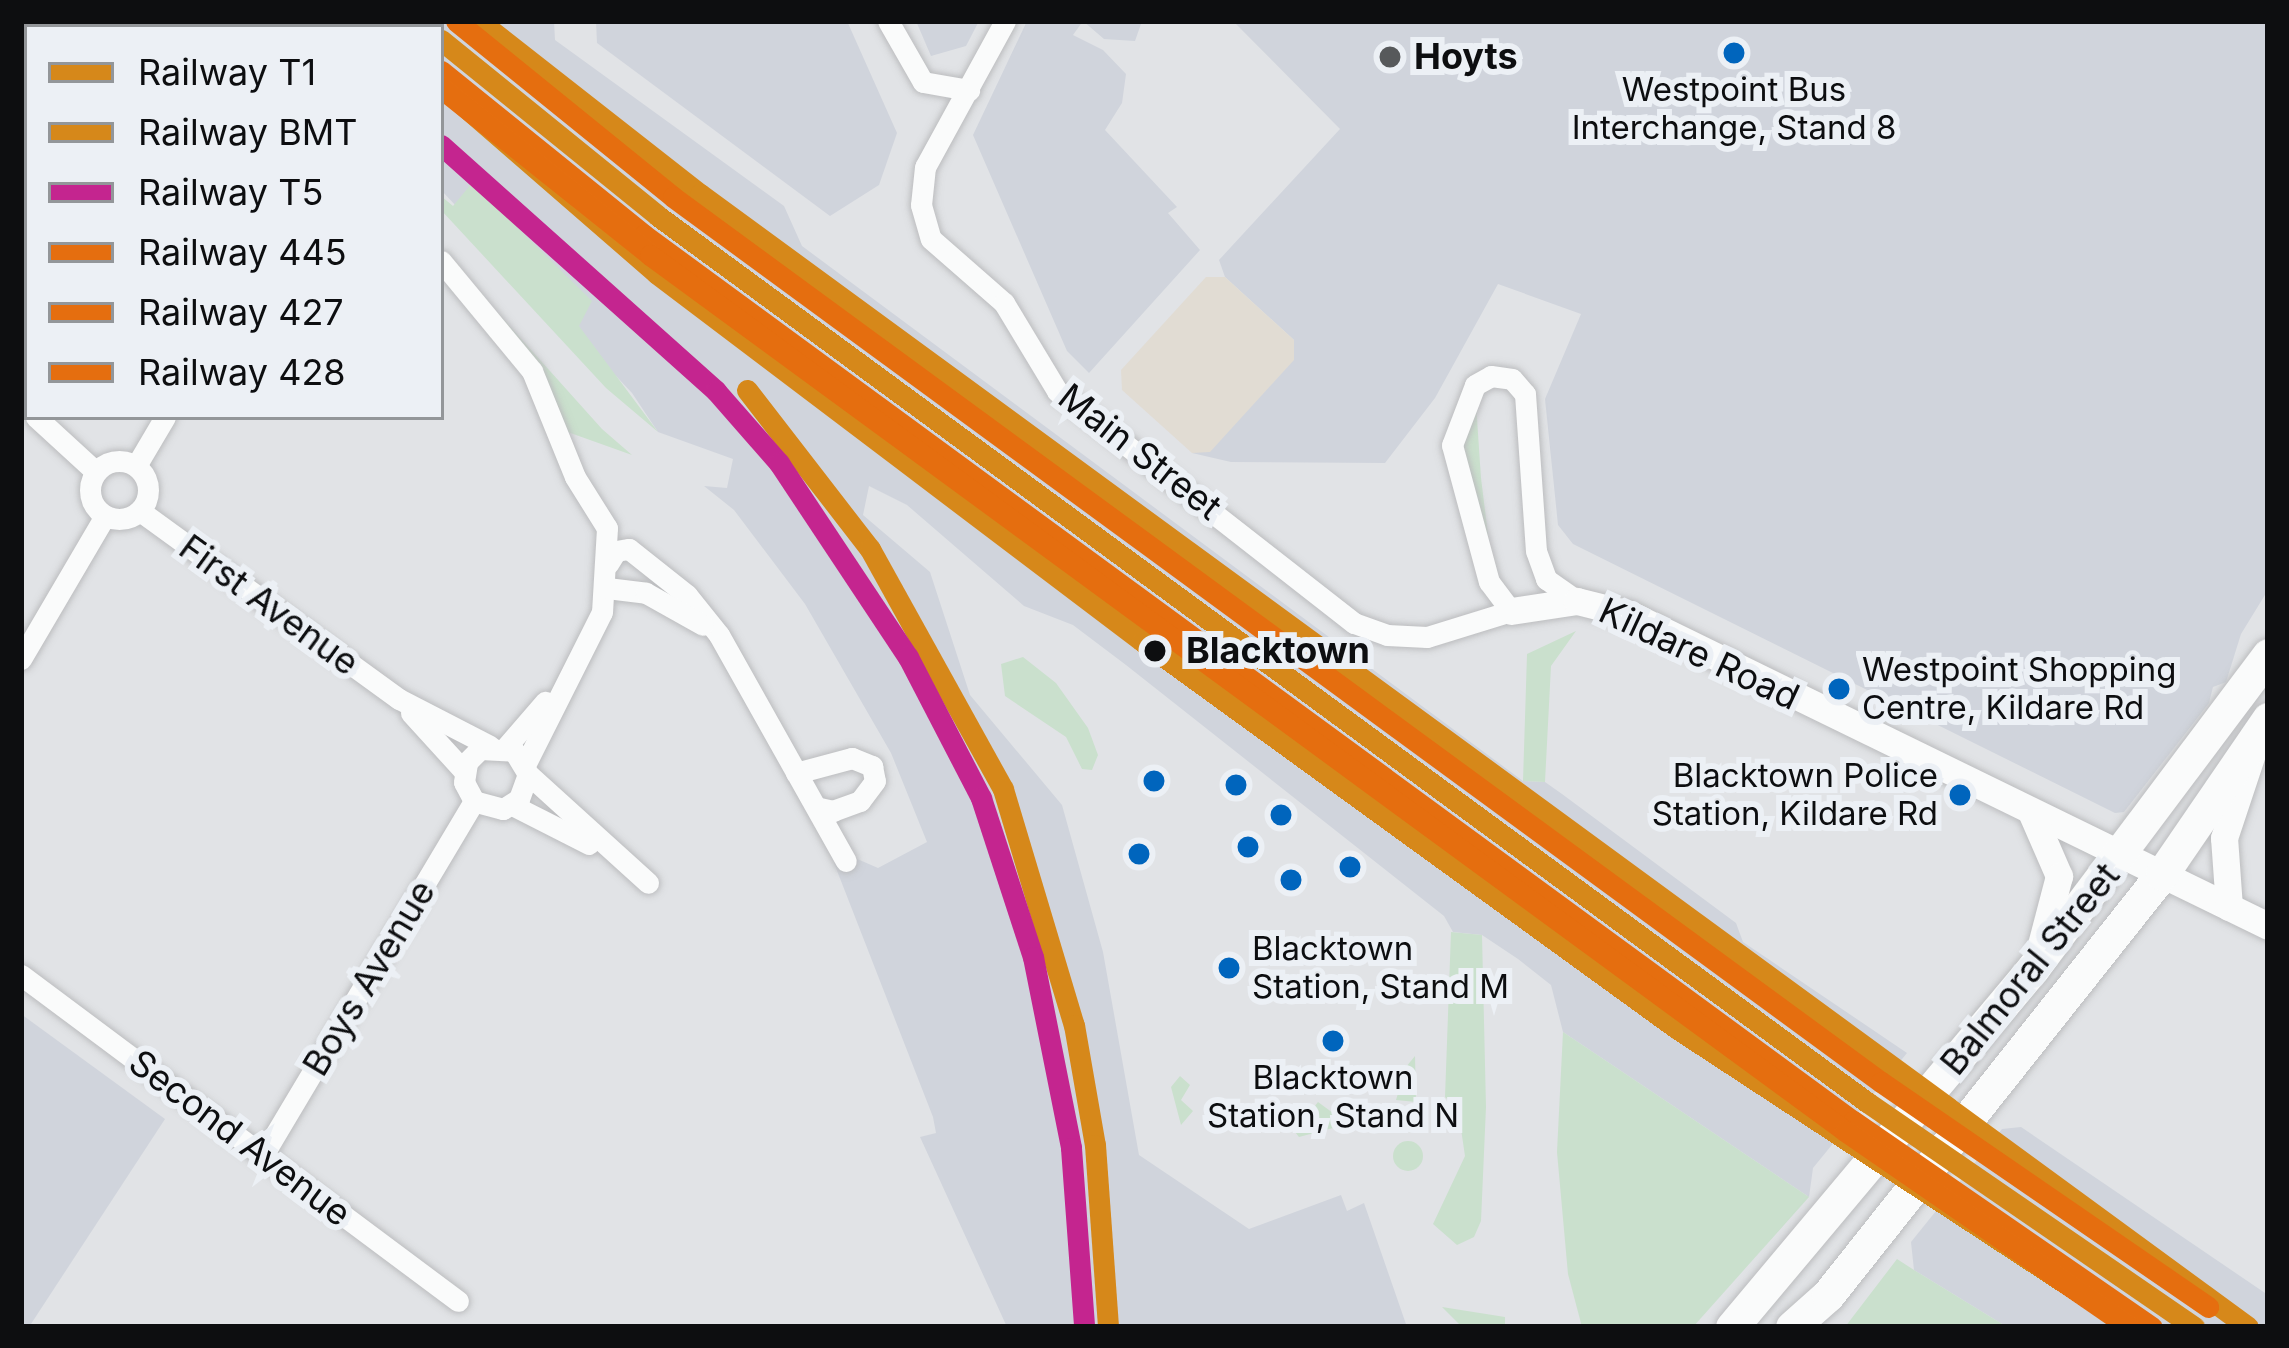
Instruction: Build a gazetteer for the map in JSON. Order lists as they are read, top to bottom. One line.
{"streets":{"main road":["Balmoral Street"],"street":["Main Street","First Avenue","Kildare Road","Boys Avenue","Second Avenue"]},"crossings":[["Main Street","Kildare Road"],["Kildare Road","Balmoral Street"],["Boys Avenue","Second Avenue"]],"places":["Westpoint Bus Interchange, Stand 8","Hoyts","Blacktown","Westpoint Shopping Centre, Kildare Rd","Blacktown Police Station, Kildare Rd","Blacktown Station, Stand M","Blacktown Station, Stand N"],"lines":["rail line T1","rail line 427","rail line BMT","rail line 445","rail line 428","rail line T5"],"legend":["Railway T1","Railway BMT","Railway T5","Railway 445","Railway 427","Railway 428"]}
